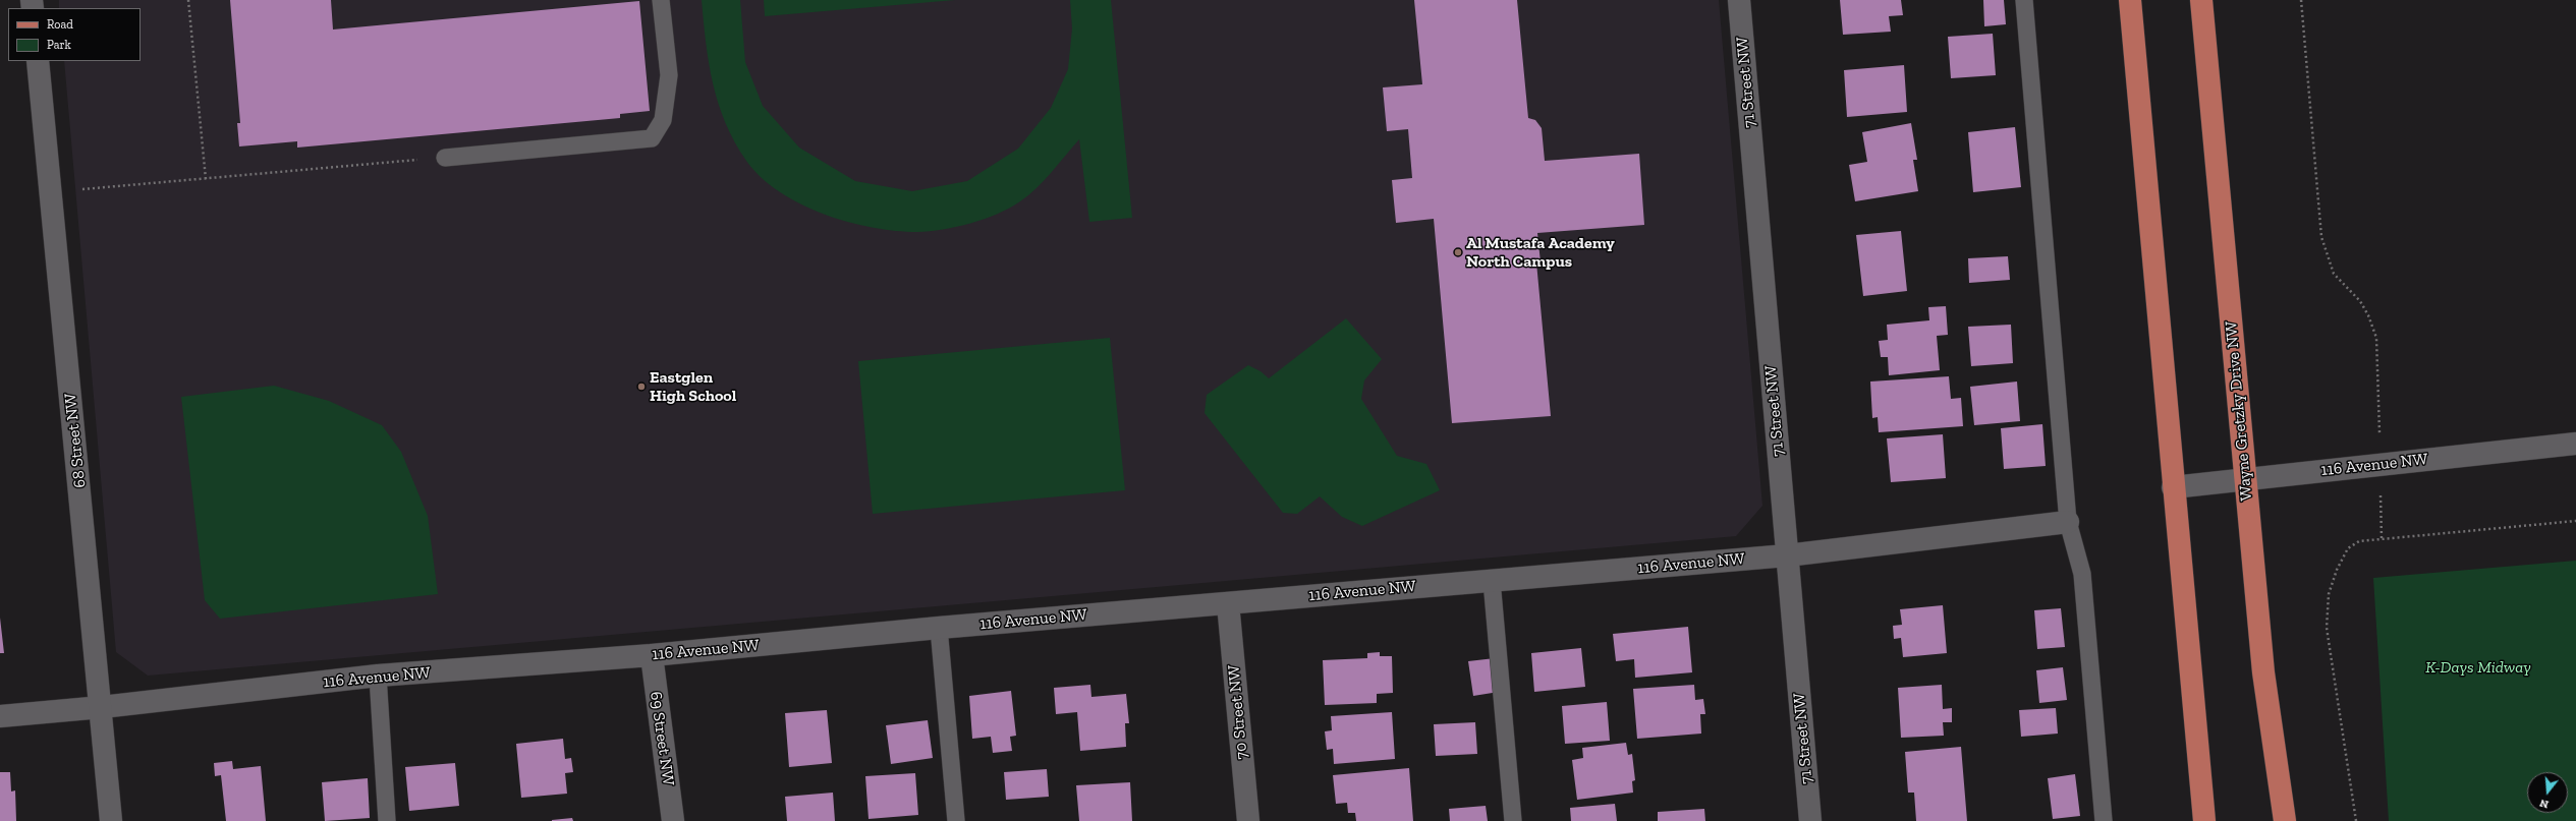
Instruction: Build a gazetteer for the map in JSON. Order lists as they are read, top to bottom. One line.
{"streets":{"main road":["Wayne Gretzky Drive NW"],"street":["71 Street NW","68 Street NW","116 Avenue NW","70 Street NW","69 Street NW"]},"crossings":[["71 Street NW","116 Avenue NW"],["Wayne Gretzky Drive NW","116 Avenue NW"],["68 Street NW","116 Avenue NW"],["116 Avenue NW","70 Street NW"],["116 Avenue NW","69 Street NW"]],"parks":["K-Days Midway"],"places":["Al Mustafa Academy North Campus","Eastglen High School"],"legend":["Road","Park"],"north":"bottom"}
